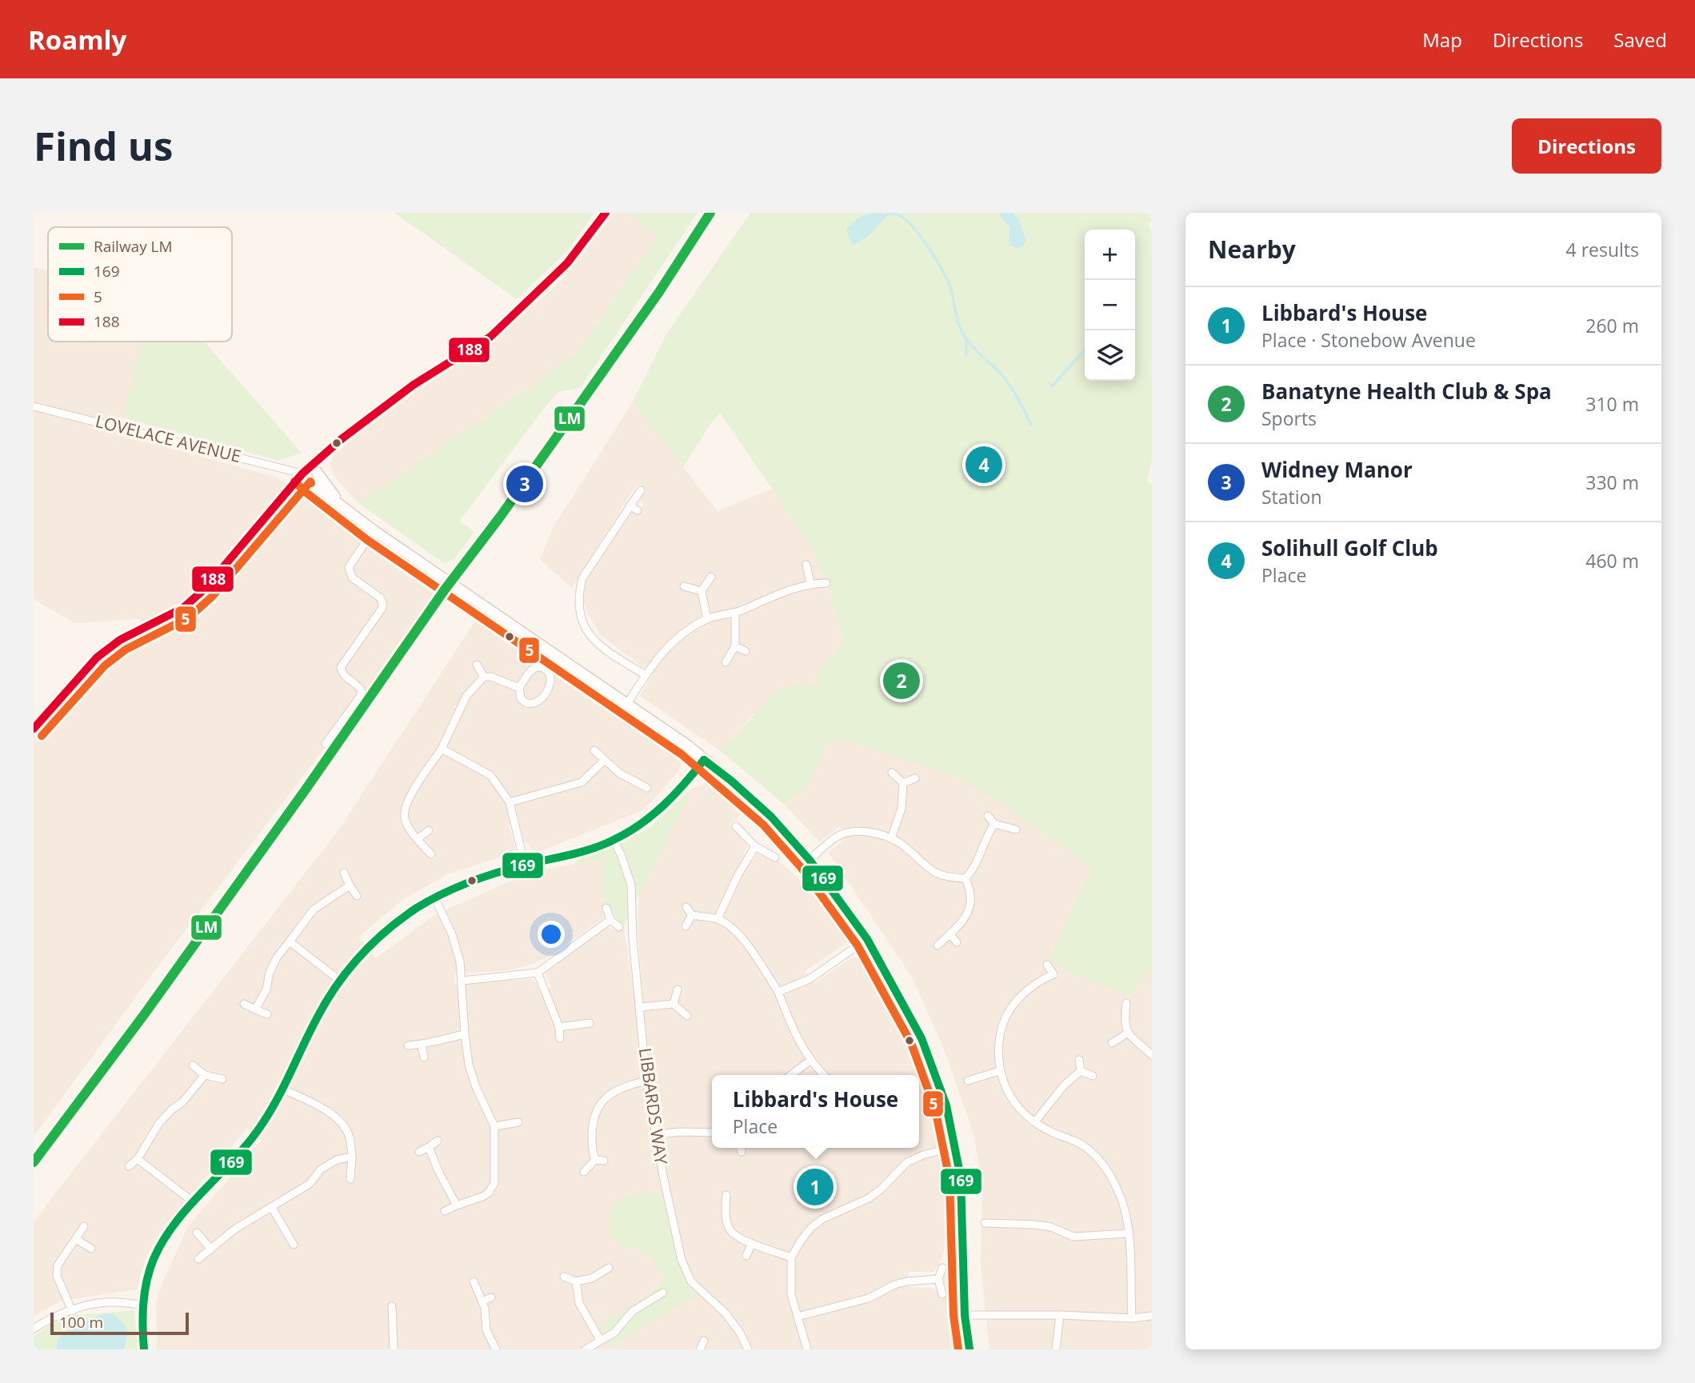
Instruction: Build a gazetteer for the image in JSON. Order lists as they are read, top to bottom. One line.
{"streets":{"street":["LOVELACE AVENUE","LIBBARDS WAY"]},"lines":["rail line LM","transit line 188","transit line 5","transit line 169"],"legend":["Railway LM","169","5","188"],"scale_bar":"100 m","page":{"header":"Roamly","nav":["Map","Directions","Saved"],"buttons":"Directions","title":"Find us","heading":["Nearby","4 results"],"map_buttons":["+","−"],"list":[{"mark":"1","name":"Libbard's House","note":"Place · Stonebow Avenue","value":"260 m"},{"mark":"2","name":"Banatyne Health Club & Spa","note":"Sports","value":"310 m"},{"mark":"3","name":"Widney Manor","note":"Station","value":"330 m"},{"mark":"4","name":"Solihull Golf Club","note":"Place","value":"460 m"}],"pins":["4","3","2","1"],"popup":["Libbard's House","Place"],"scale":"100 m"}}
